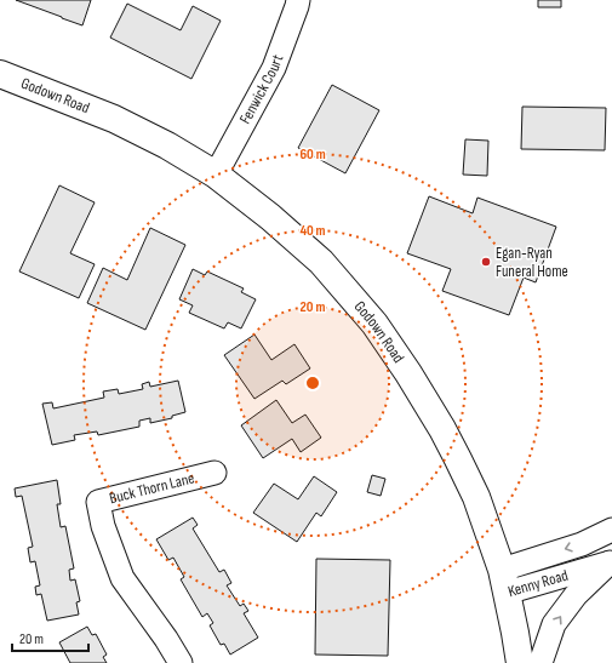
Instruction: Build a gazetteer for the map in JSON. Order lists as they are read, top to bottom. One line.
{"streets":{"main road":["Godown Road","Kenny Road"],"street":["Fenwick Court","Buck Thorn Lane"]},"crossings":[["Fenwick Court","Godown Road"],["Godown Road","Kenny Road"]],"places":["Egan-Ryan Funeral Home"],"scale_bar":"20 m","rings":["60 m","40 m","20 m"]}
